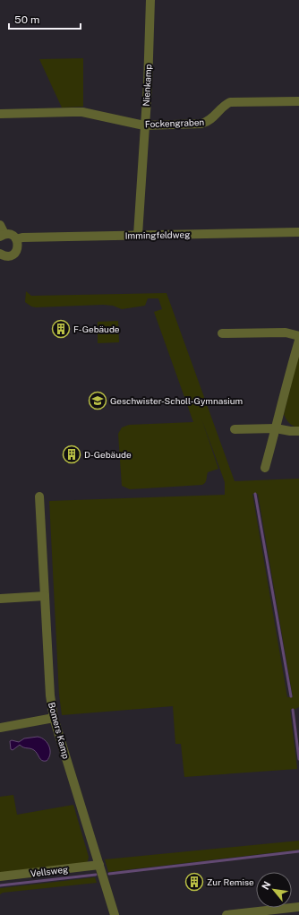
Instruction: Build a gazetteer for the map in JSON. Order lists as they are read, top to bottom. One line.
{"streets":{"street":["Nienkamp","Fockengraben","Immingfeldweg","Bomers Kamp","Vellsweg"]},"crossings":[["Nienkamp","Fockengraben"],["Nienkamp","Immingfeldweg"],["Bomers Kamp","Vellsweg"]],"places":{"building":["F-Gebäude","D-Gebäude","Zur Remise"],"school or university":["Geschwister-Scholl-Gymnasium"]},"scale_bar":"50 m","north":"top left"}
